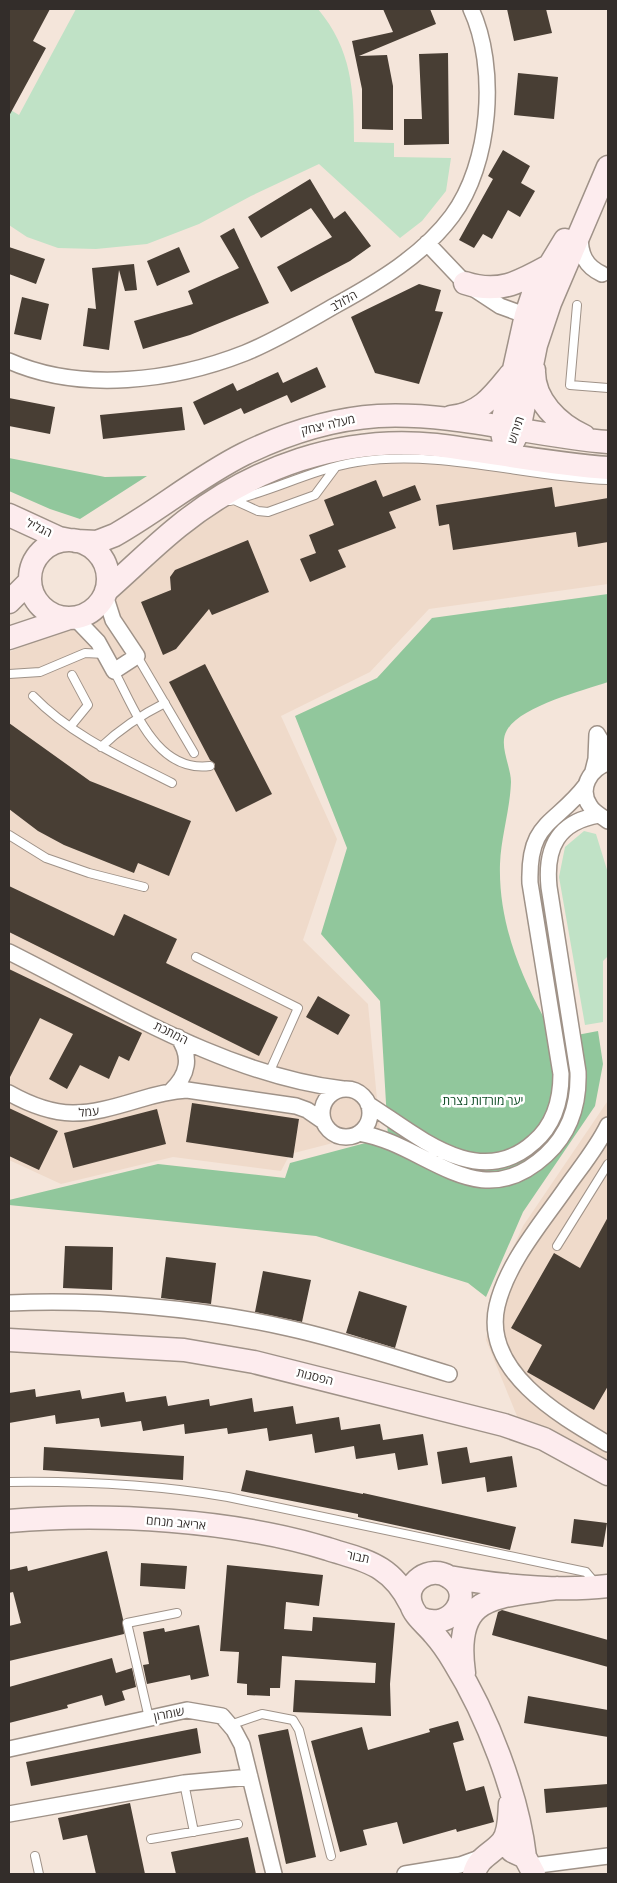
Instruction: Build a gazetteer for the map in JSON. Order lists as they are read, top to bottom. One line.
{"streets":{"street":["הלולב","מעלה יצחק","תירוש","הגליל","המתכת","עמל","הפסגות","אריאב מנחם","תבור","שומרון"]},"crossings":[["מעלה יצחק","תירוש"],["מעלה יצחק","הגליל"],["המתכת","עמל"],["אריאב מנחם","תבור"]],"parks":["יער מורדות נצרת"]}
